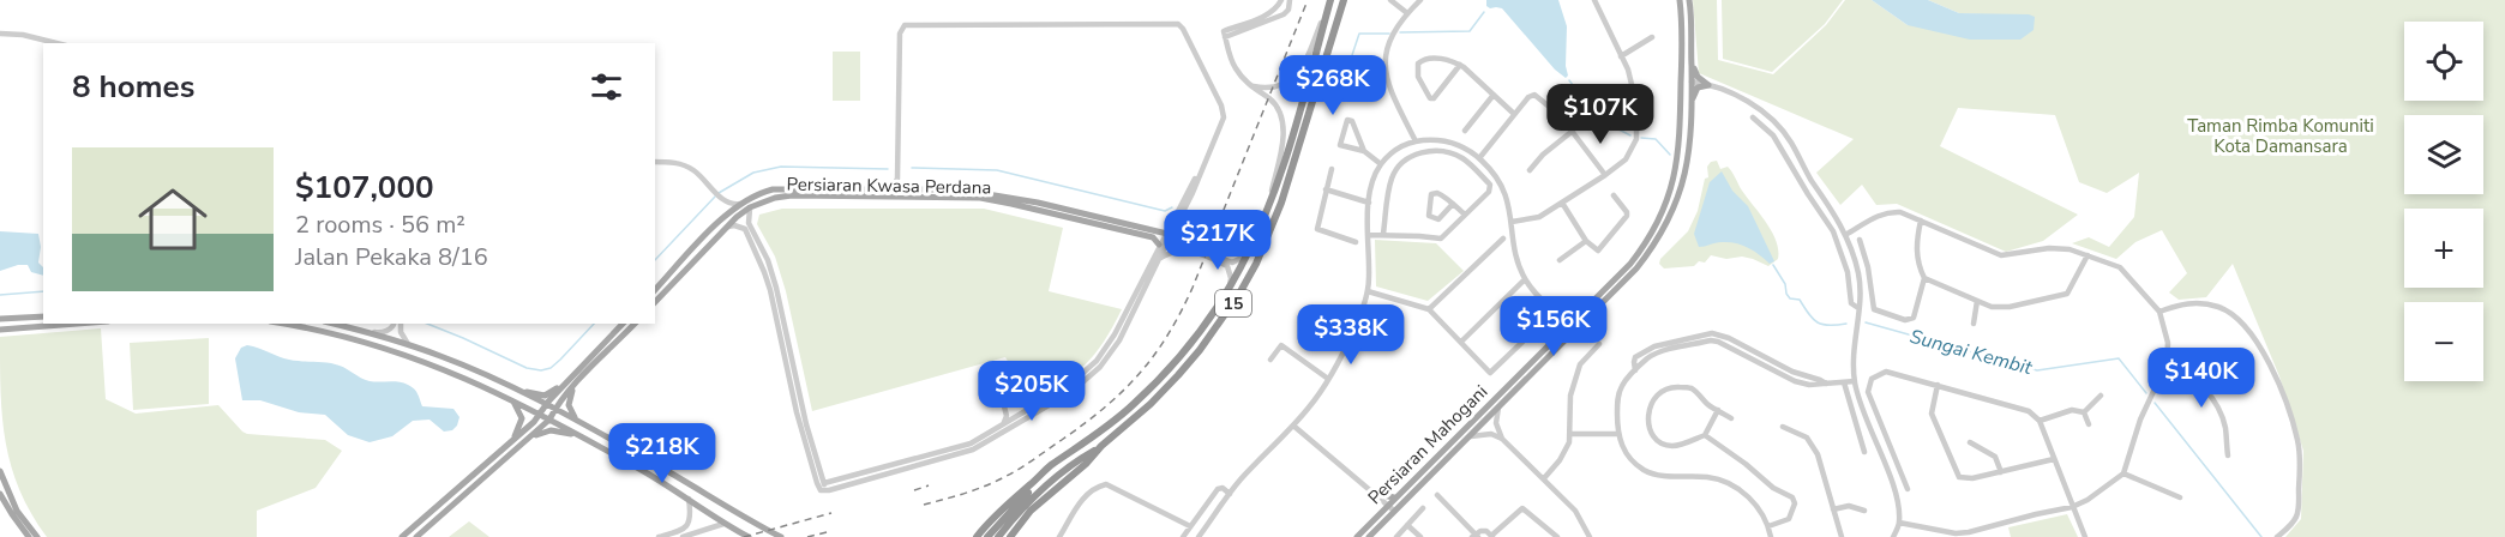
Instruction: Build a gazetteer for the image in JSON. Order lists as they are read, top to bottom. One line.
{"streets":{"highway":["15"],"main road":["Persiaran Kwasa Perdana","Persiaran Mahogani"]},"water":["Sungai Kembit"],"parks":["Taman Rimba Komuniti Kota Damansara"],"page":{"map_buttons":["+","−"],"heading":"8 homes","price":["$268K","$107K","$217K","$156K","$338K","$140K","$205K","$218K"],"list":[{"name":"$107,000","note":"2 rooms · 56 m² · Jalan Pekaka 8/16"}]}}
